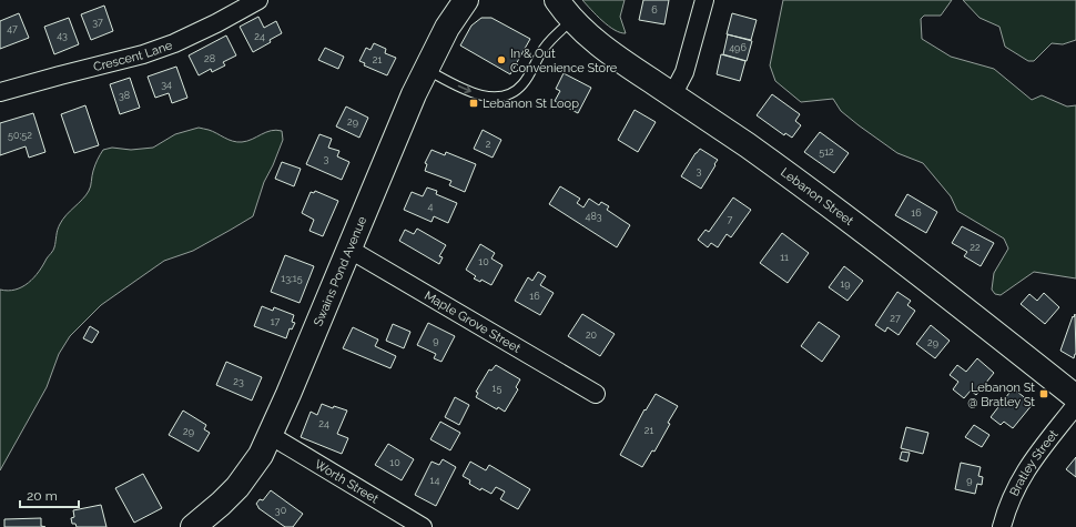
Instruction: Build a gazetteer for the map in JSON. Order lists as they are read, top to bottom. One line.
{"streets":{"main road":["Lebanon Street","Swains Pond Avenue"],"street":["Crescent Lane","Maple Grove Street","Bratley Street","Worth Street"]},"crossings":[["Swains Pond Avenue","Maple Grove Street"],["Swains Pond Avenue","Worth Street"]],"places":{"other":["In & Out Convenience Store"],"transit":["Lebanon St Loop","Lebanon St @ Bratley St"]},"house_numbers":["6","37","47","43","24","496","28","21","34","38","29","50;52","2","512","3","3","4","16","483","7","22","11","10","13;15","19","16","27","17","20","9","29","23","15","24","21","29","10","14","9","30"],"scale_bar":"20 m"}
